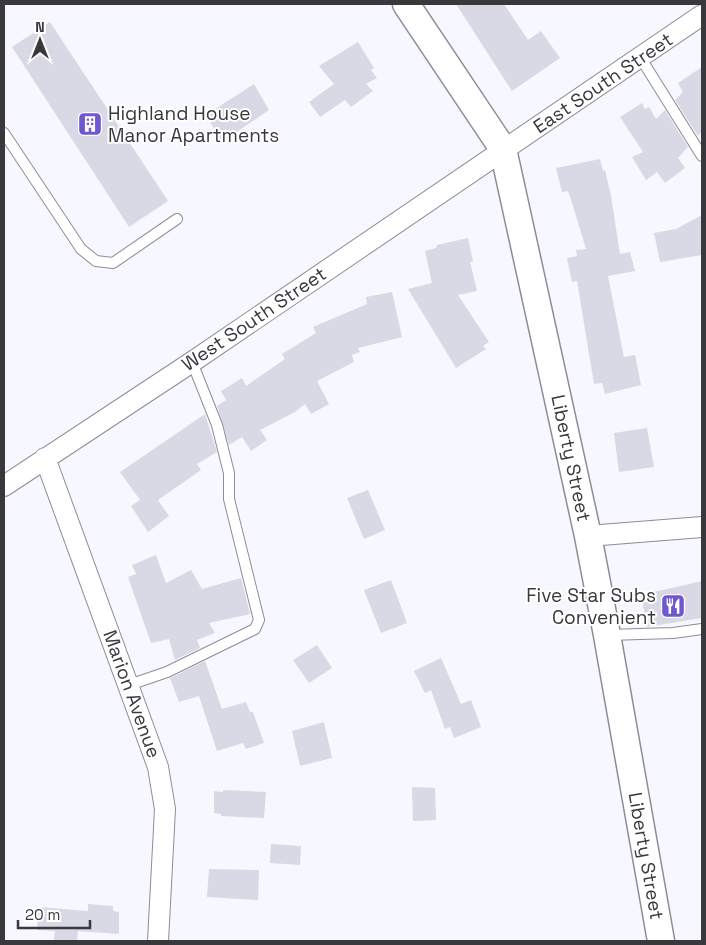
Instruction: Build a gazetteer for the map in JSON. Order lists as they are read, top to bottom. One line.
{"streets":{"street":["East South Street","West South Street","Liberty Street","Marion Avenue"]},"crossings":[["East South Street","West South Street"],["East South Street","Liberty Street"],["West South Street","Liberty Street"],["West South Street","Marion Avenue"]],"places":{"building":["Highland House Manor Apartments"],"restaurant":["Five Star Subs Convenient"]},"scale_bar":"20 m","north":"top"}
